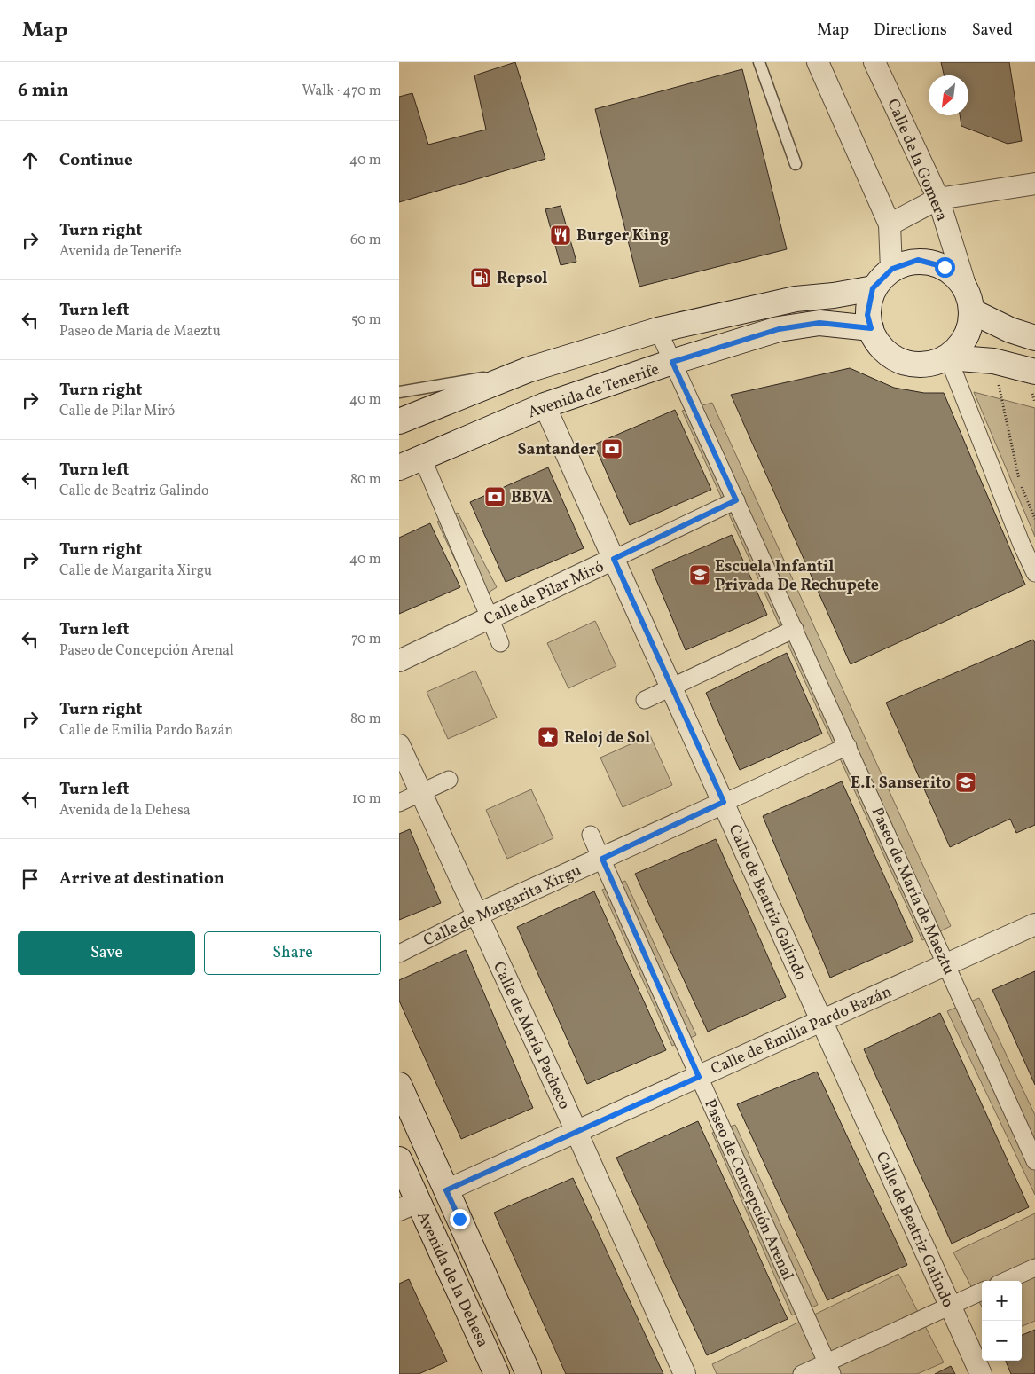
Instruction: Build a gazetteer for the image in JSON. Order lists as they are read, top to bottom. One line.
{"streets":{"main road":["Avenida de Tenerife","Avenida de la Dehesa"],"street":["Calle de la Gomera","Calle de Pilar Miró","Paseo de María de Maeztu","Calle de Beatriz Galindo","Calle de Margarita Xirgu","Calle de Emilia Pardo Bazán","Calle de María Pacheco","Paseo de Concepción Arenal"]},"crossings":[["Calle de la Gomera","Avenida de Tenerife"],["Avenida de Tenerife","Paseo de María de Maeztu"],["Avenida de Tenerife","Calle de Beatriz Galindo"],["Calle de Pilar Miró","Paseo de María de Maeztu"],["Calle de Pilar Miró","Calle de Beatriz Galindo"],["Paseo de María de Maeztu","Calle de Margarita Xirgu"],["Paseo de María de Maeztu","Calle de Emilia Pardo Bazán"],["Calle de Beatriz Galindo","Calle de Margarita Xirgu"],["Calle de Beatriz Galindo","Calle de Emilia Pardo Bazán"],["Calle de Margarita Xirgu","Calle de María Pacheco"],["Calle de Margarita Xirgu","Paseo de Concepción Arenal"],["Calle de Emilia Pardo Bazán","Calle de María Pacheco"],["Calle de Emilia Pardo Bazán","Paseo de Concepción Arenal"],["Calle de Emilia Pardo Bazán","Avenida de la Dehesa"]],"places":{"restaurant":["Burger King"],"fuel station":["Repsol"],"bank":["Santander","BBVA"],"school or university":["Escuela Infantil Privada De Rechupete","E.I. Sanserito"],"place":["Reloj de Sol"]},"north":"bottom left","page":{"header":"Map","nav":["Map","Directions","Saved"],"heading":["6 min","Walk · 470 m"],"list":[["Continue","40 m"],["Turn right","Avenida de Tenerife","60 m"],["Turn left","Paseo de María de Maeztu","50 m"],["Turn right","Calle de Pilar Miró","40 m"],["Turn left","Calle de Beatriz Galindo","80 m"],["Turn right","Calle de Margarita Xirgu","40 m"],["Turn left","Paseo de Concepción Arenal","70 m"],["Turn right","Calle de Emilia Pardo Bazán","80 m"],["Turn left","Avenida de la Dehesa","10 m"],"Arrive at destination"],"buttons":["Save","Share"],"map_buttons":["+","−"]}}
